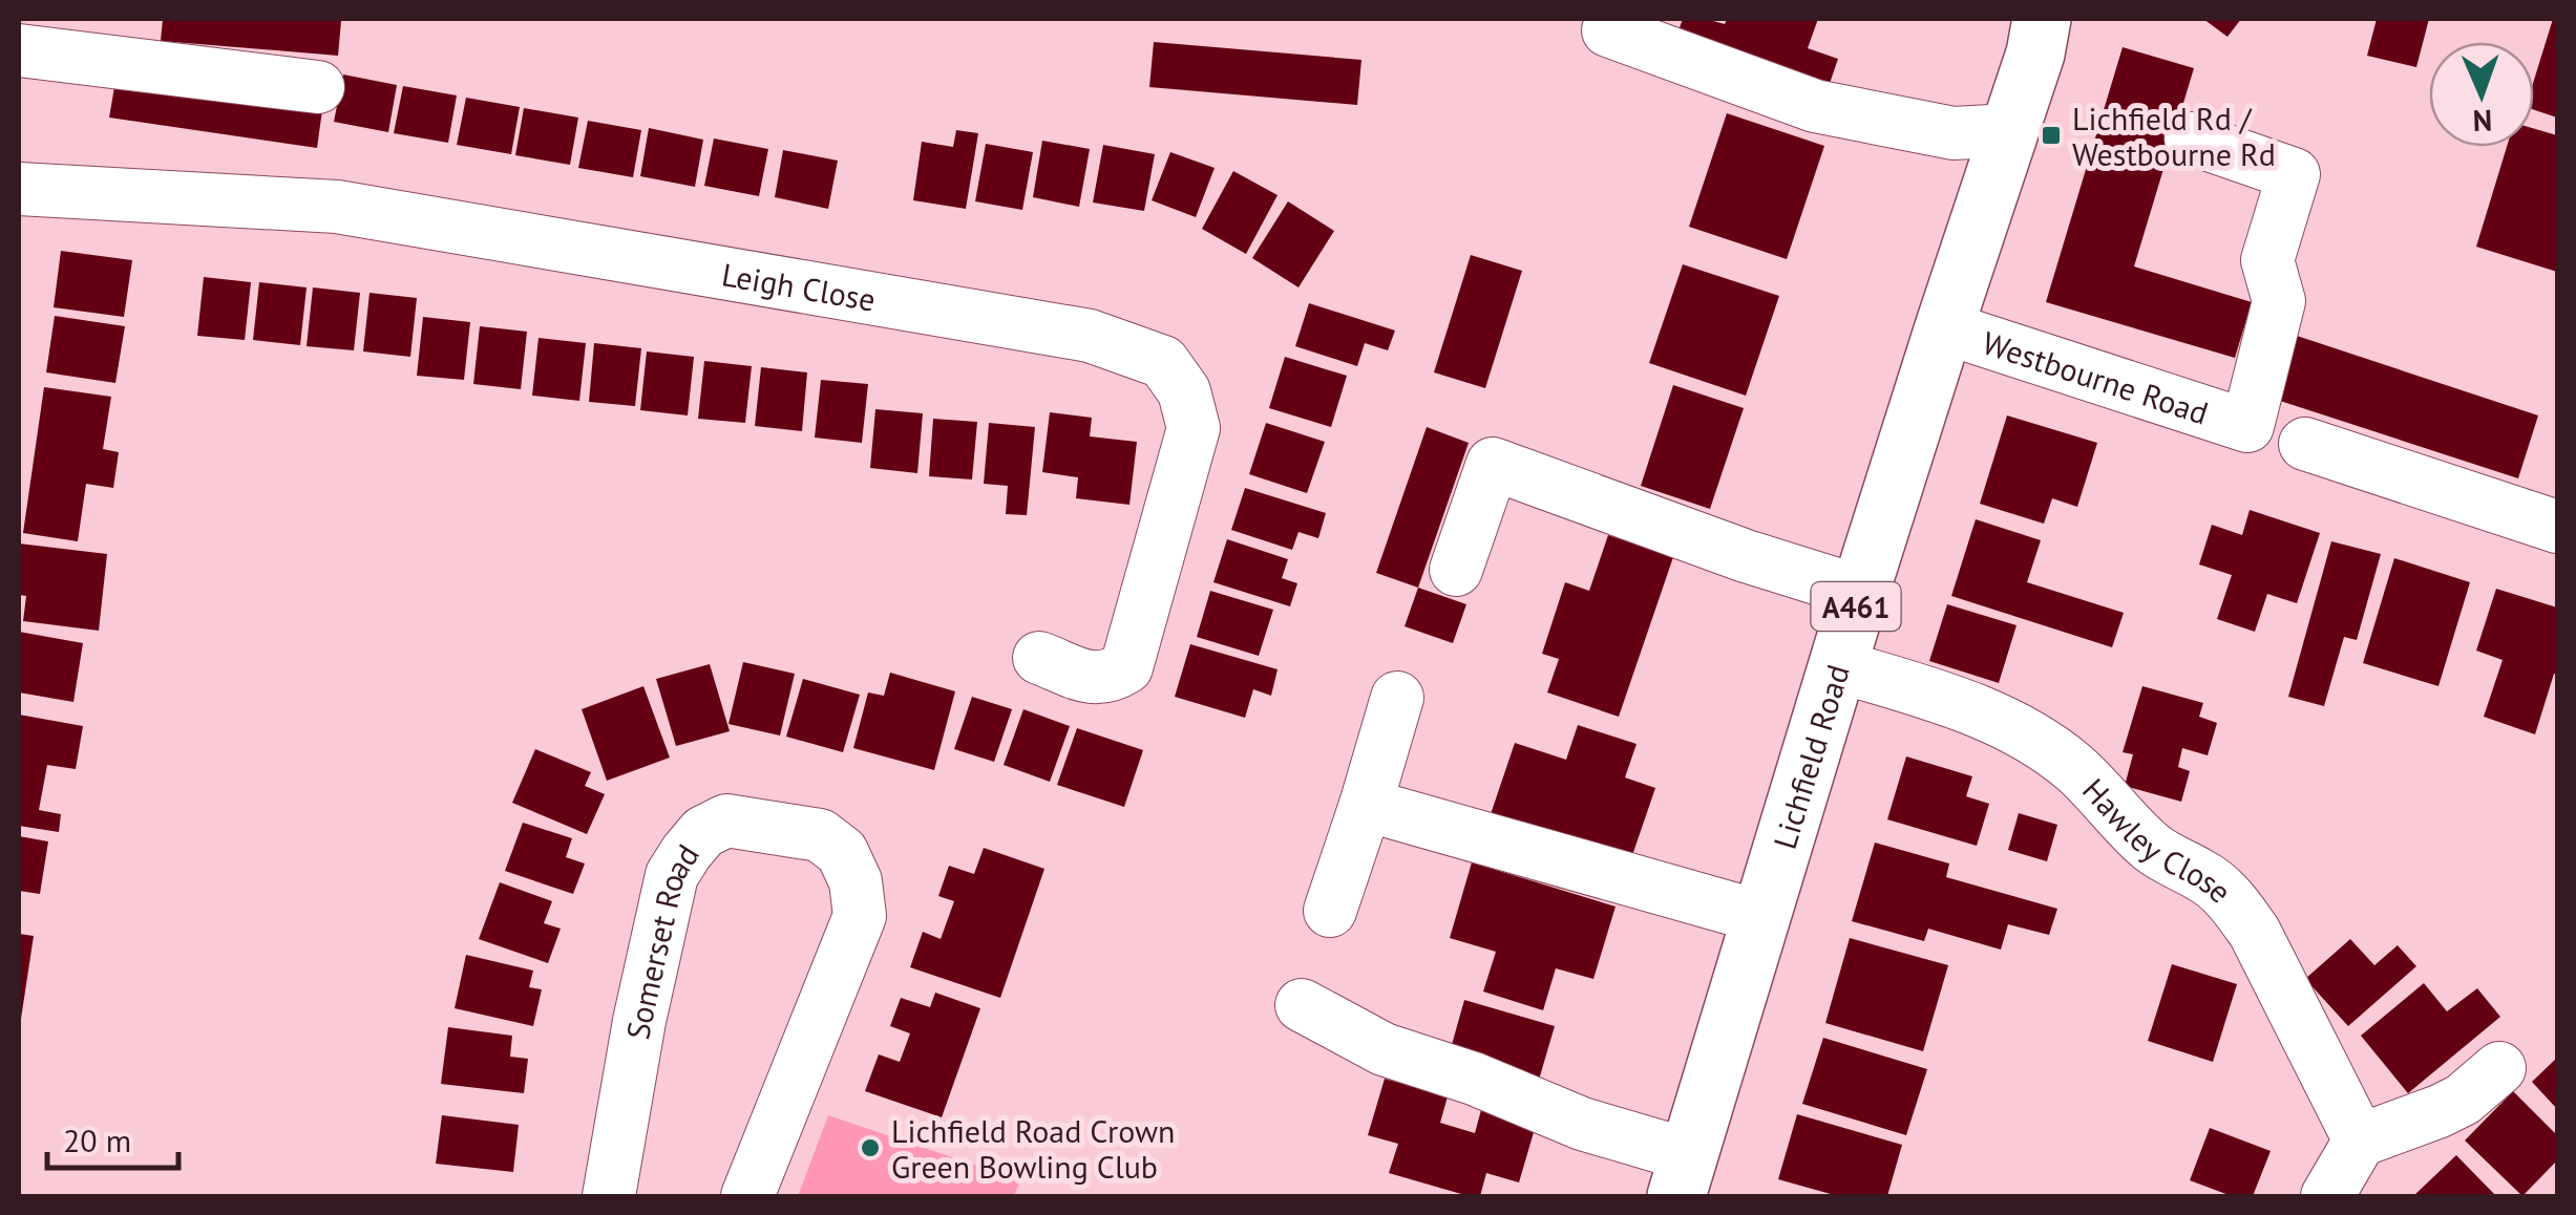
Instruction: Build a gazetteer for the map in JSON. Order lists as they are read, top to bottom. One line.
{"streets":{"highway":["A461","Lichfield Road"],"street":["Leigh Close","Westbourne Road","Hawley Close","Somerset Road"]},"crossings":[["Westbourne Road","Lichfield Road"],["Lichfield Road","Hawley Close"]],"places":{"transit":["Lichfield Rd / Westbourne Rd"],"other":["Lichfield Road Crown Green Bowling Club"]},"scale_bar":"20 m","north":"bottom"}
